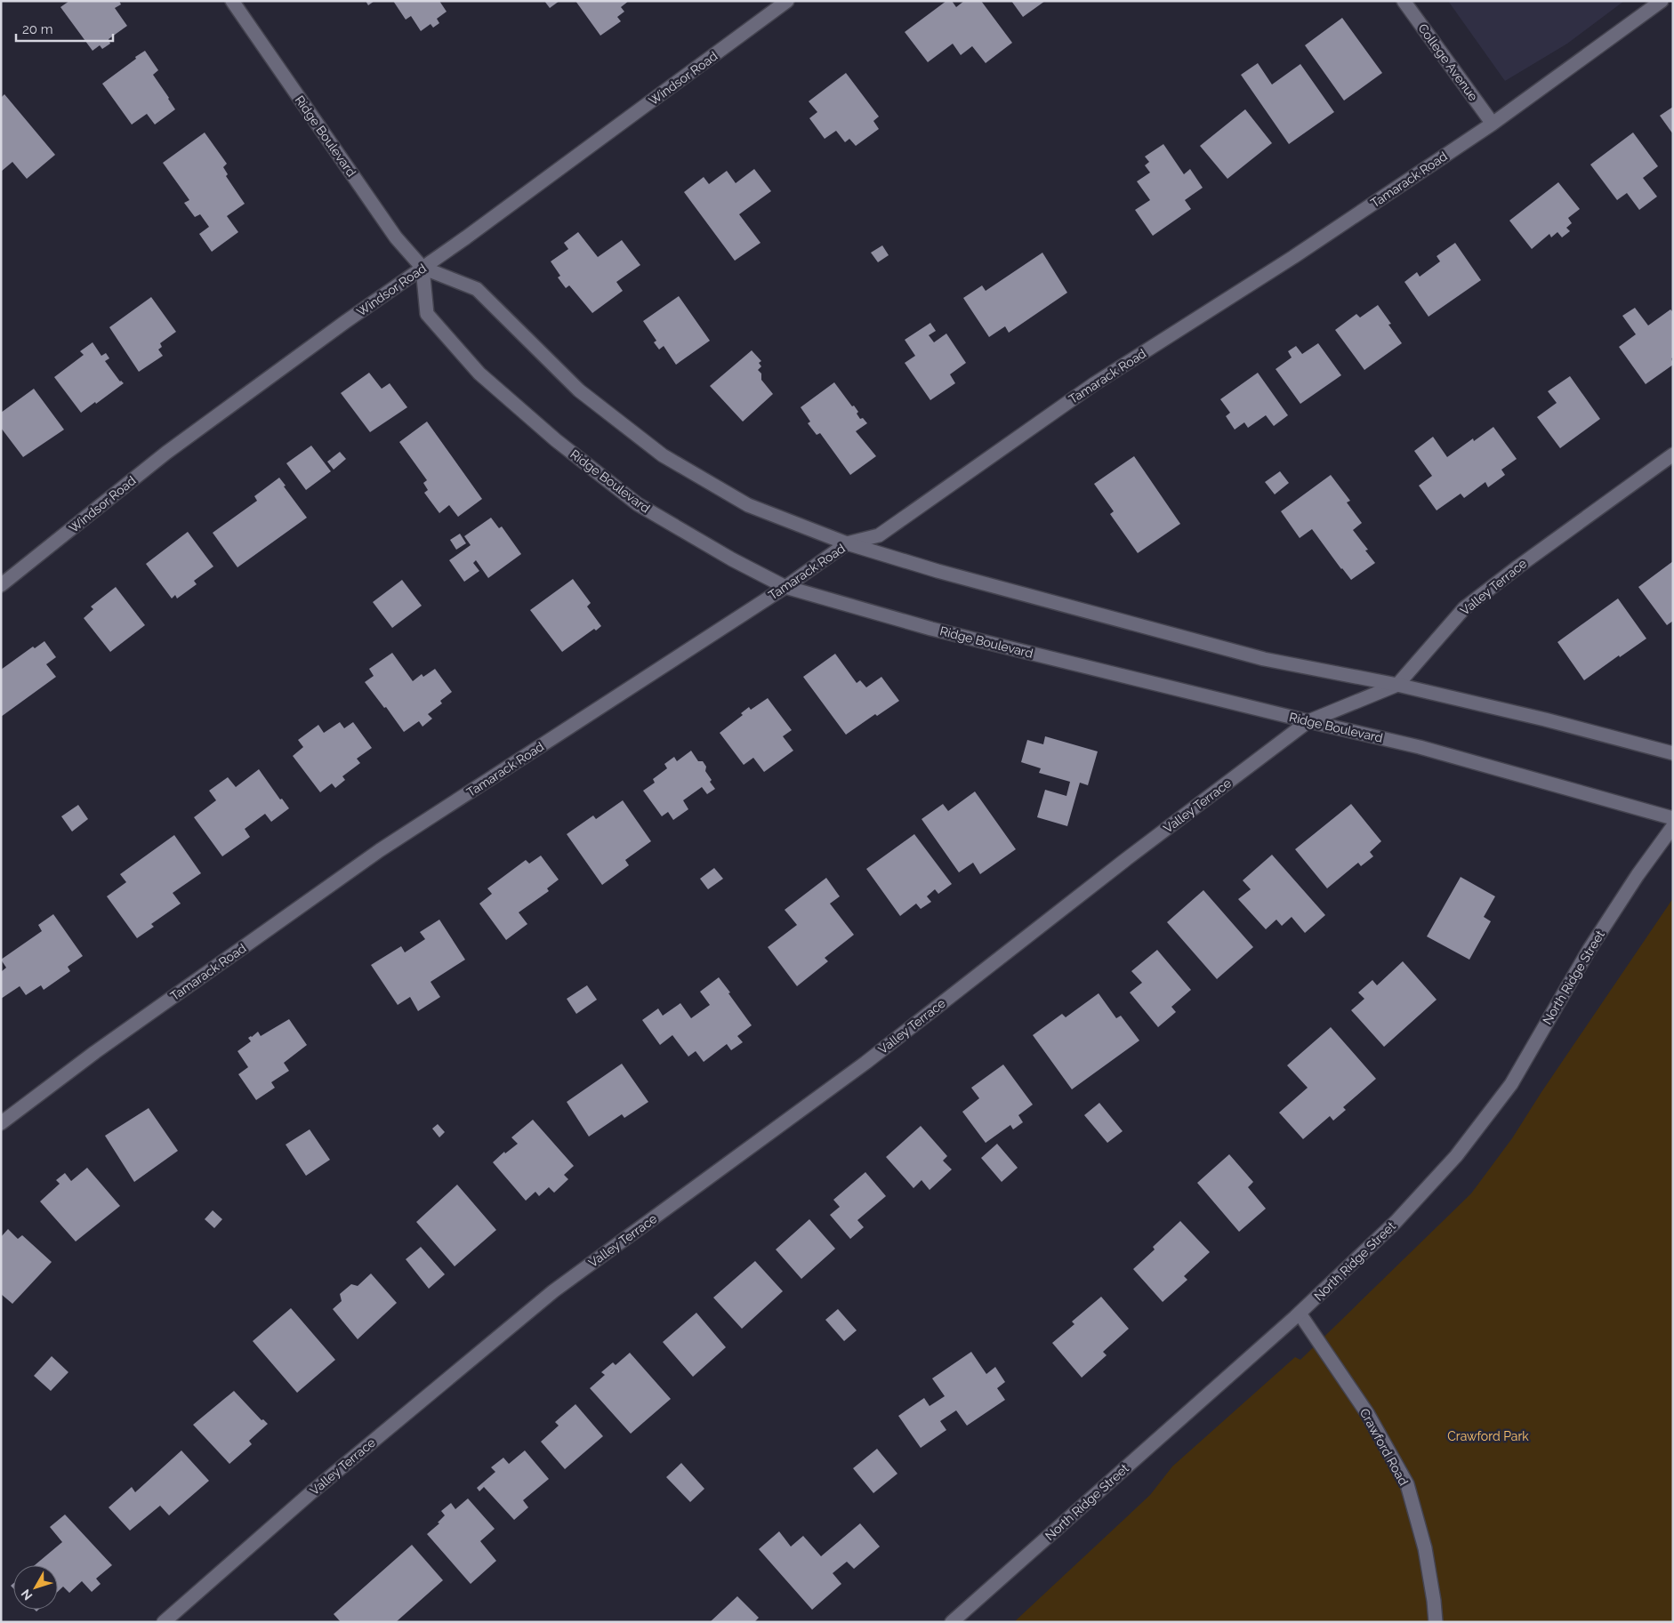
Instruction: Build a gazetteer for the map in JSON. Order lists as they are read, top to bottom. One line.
{"streets":{"street":["College Avenue","Windsor Road","Ridge Boulevard","Tamarack Road","Valley Terrace","North Ridge Street","Crawford Road"]},"crossings":[["College Avenue","Tamarack Road"],["Windsor Road","Ridge Boulevard"],["Ridge Boulevard","Tamarack Road"],["Ridge Boulevard","Valley Terrace"],["North Ridge Street","Crawford Road"]],"parks":["Crawford Park"],"scale_bar":"20 m","north":"bottom left"}
